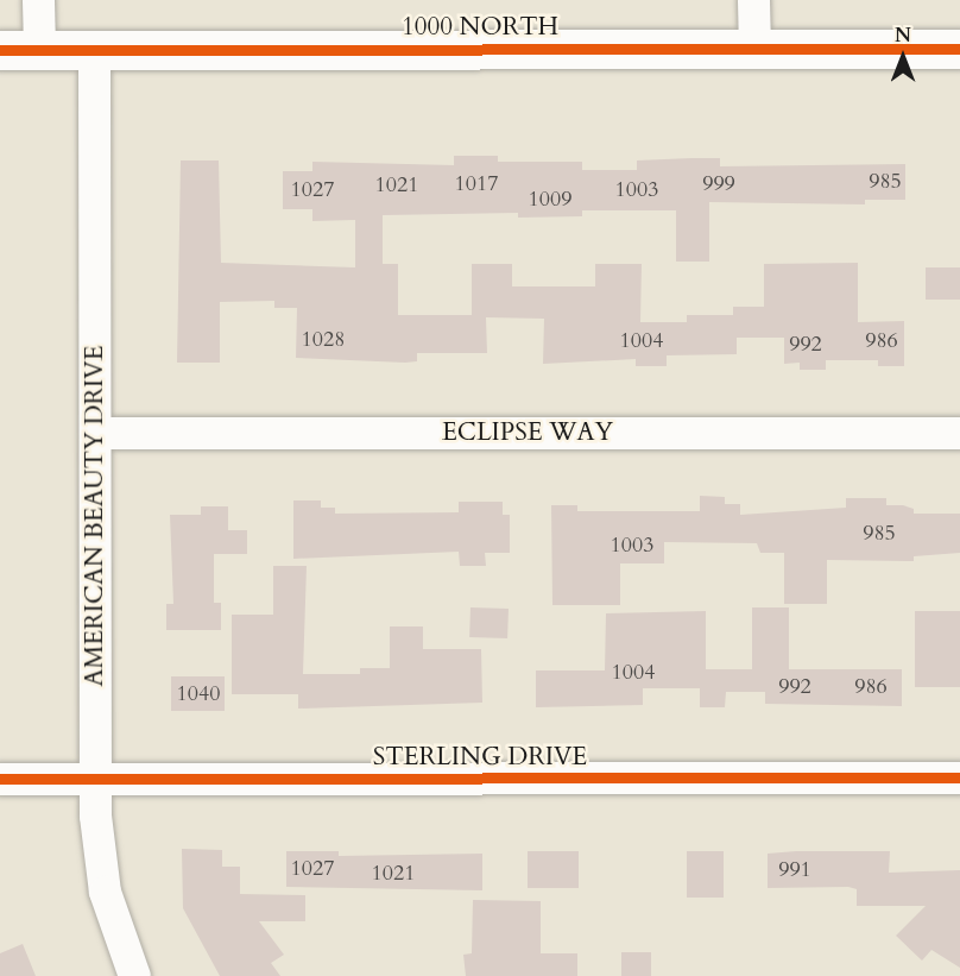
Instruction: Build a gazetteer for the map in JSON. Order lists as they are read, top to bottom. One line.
{"streets":{"street":["1000 NORTH","ECLIPSE WAY","AMERICAN BEAUTY DRIVE","STERLING DRIVE"]},"crossings":[["1000 NORTH","AMERICAN BEAUTY DRIVE"],["ECLIPSE WAY","AMERICAN BEAUTY DRIVE"],["AMERICAN BEAUTY DRIVE","STERLING DRIVE"]],"house_numbers":["985","1017","999","1021","1027","1003","1009","1028","1004","986","992","985","1003","1004","992","986","1040","1027","991","1021"],"north":"top"}
